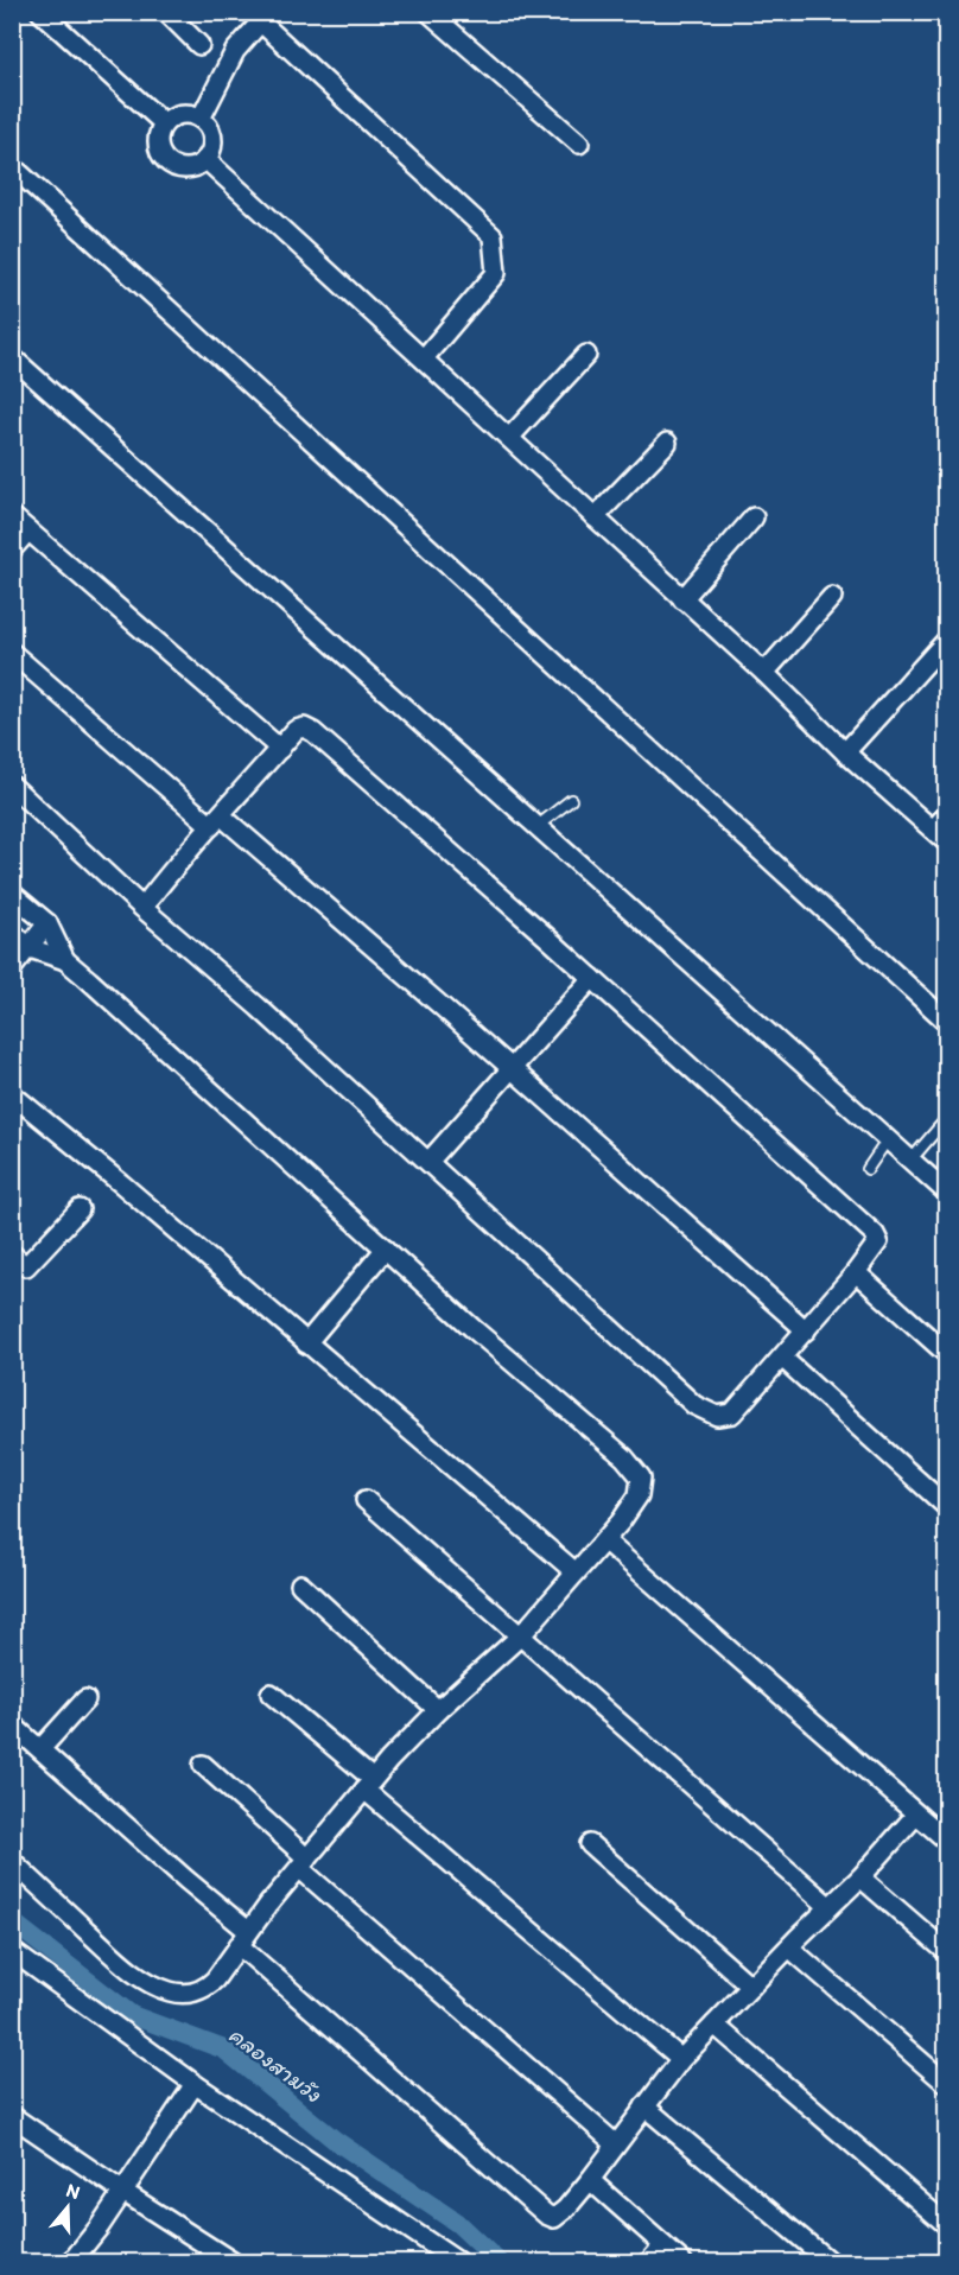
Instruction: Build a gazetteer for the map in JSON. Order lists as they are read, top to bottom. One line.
{"water":["คลองสามวัง"],"north":"top"}
